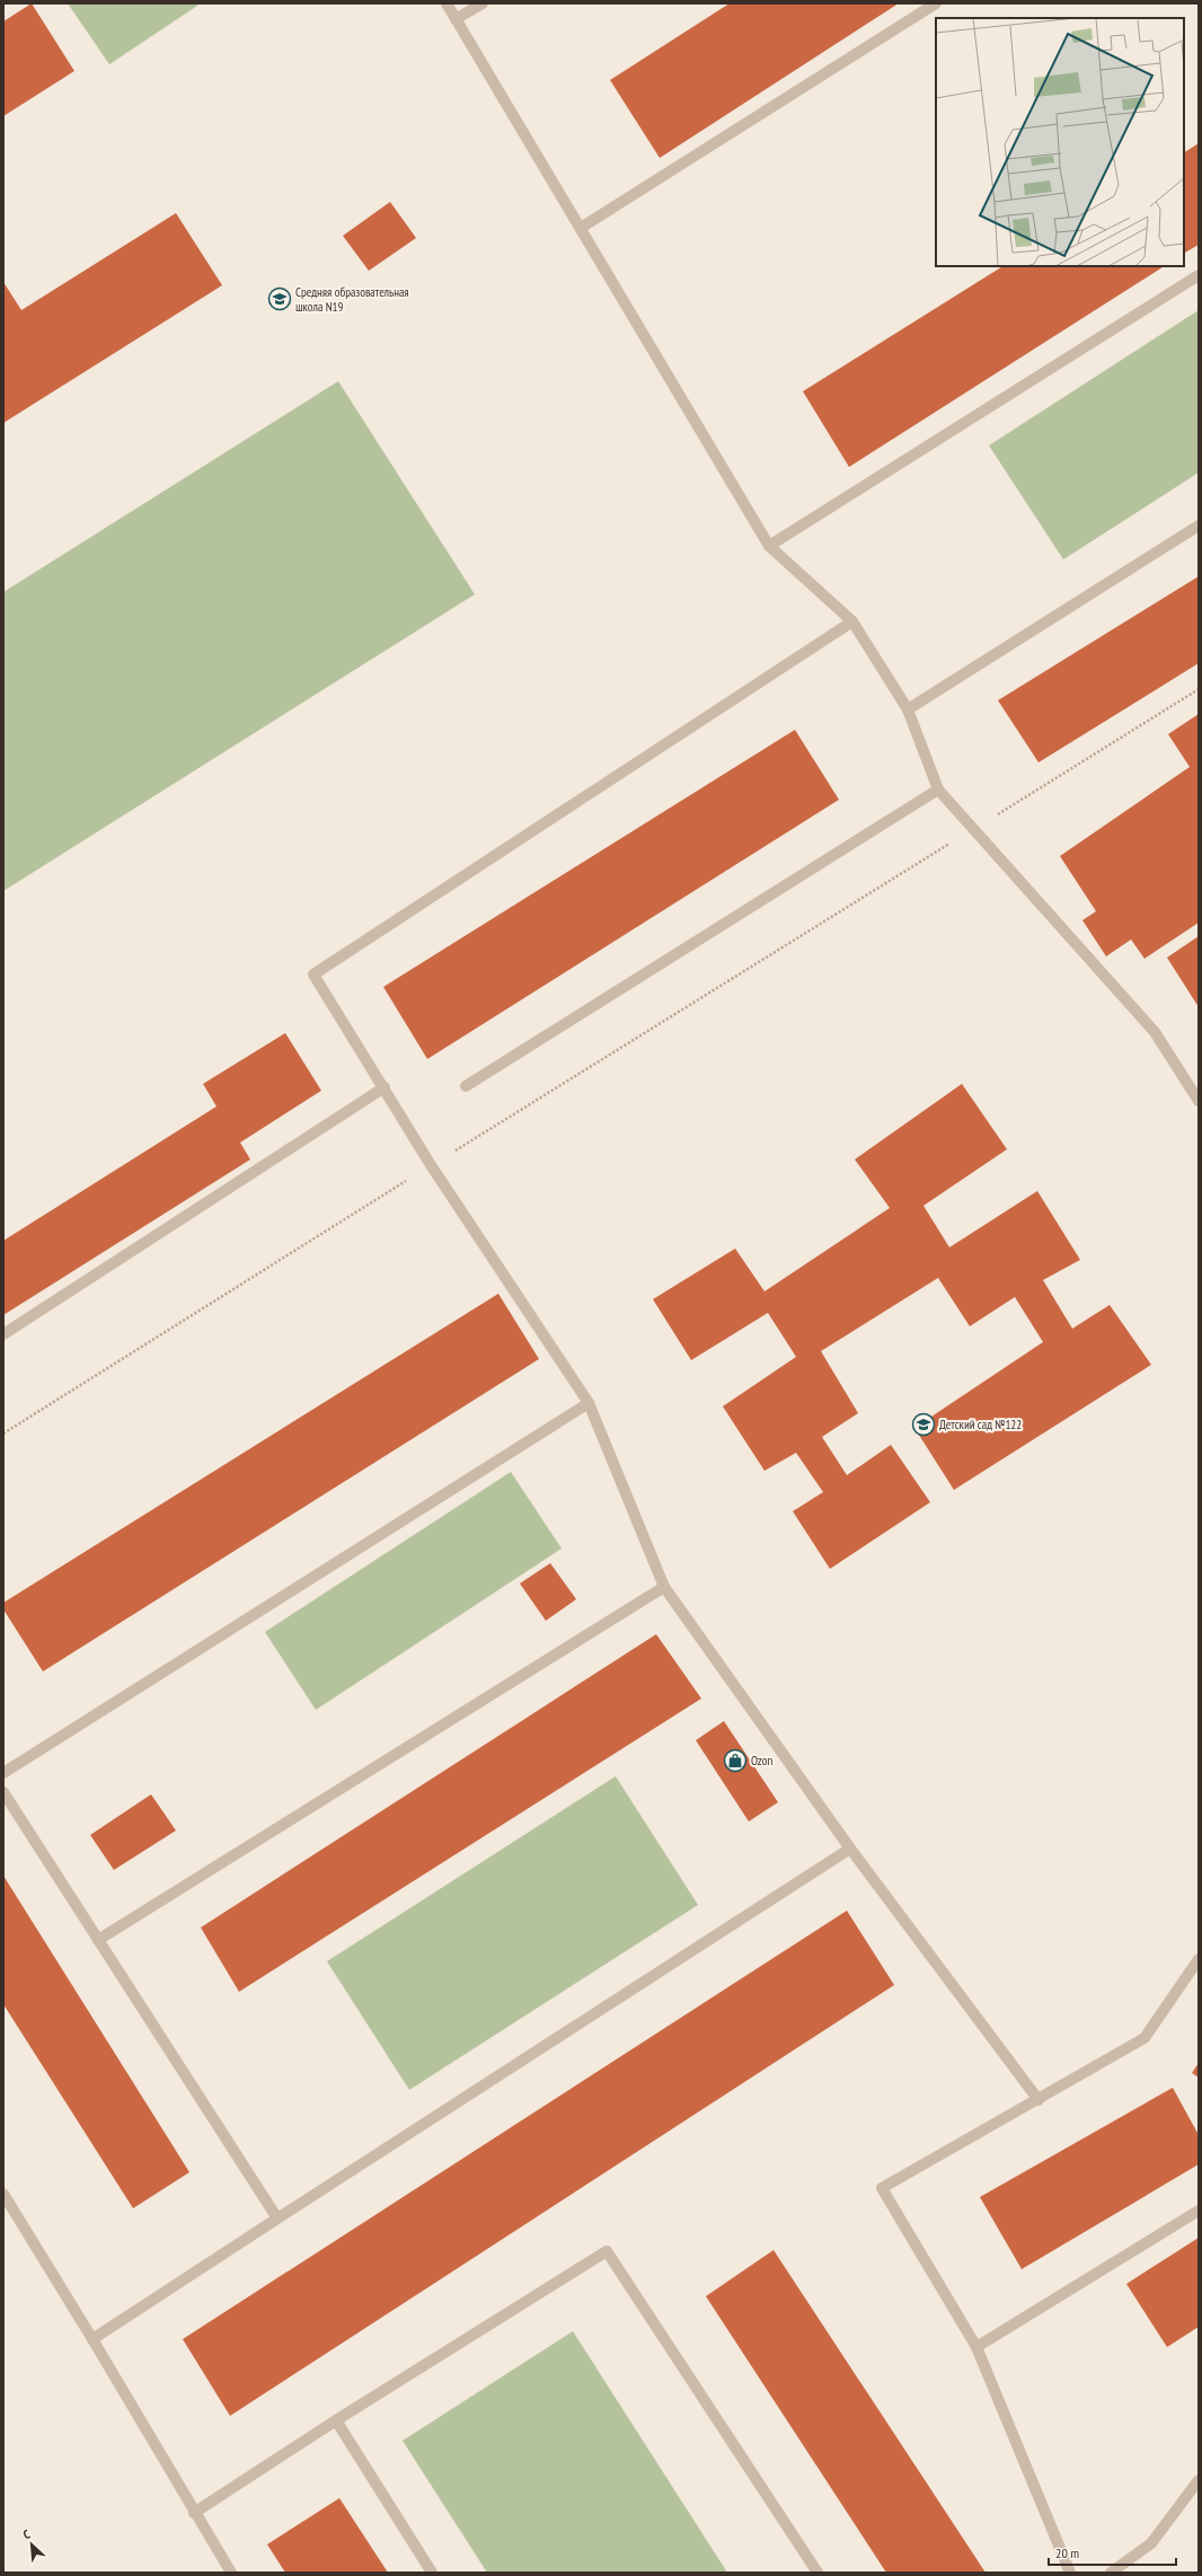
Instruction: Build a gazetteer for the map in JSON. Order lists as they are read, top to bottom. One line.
{"places":{"school or university":["Средняя образовательная школа N19","Детский сад №122"],"shop":["Ozon"]},"scale_bar":"20 m","north":"top left"}
